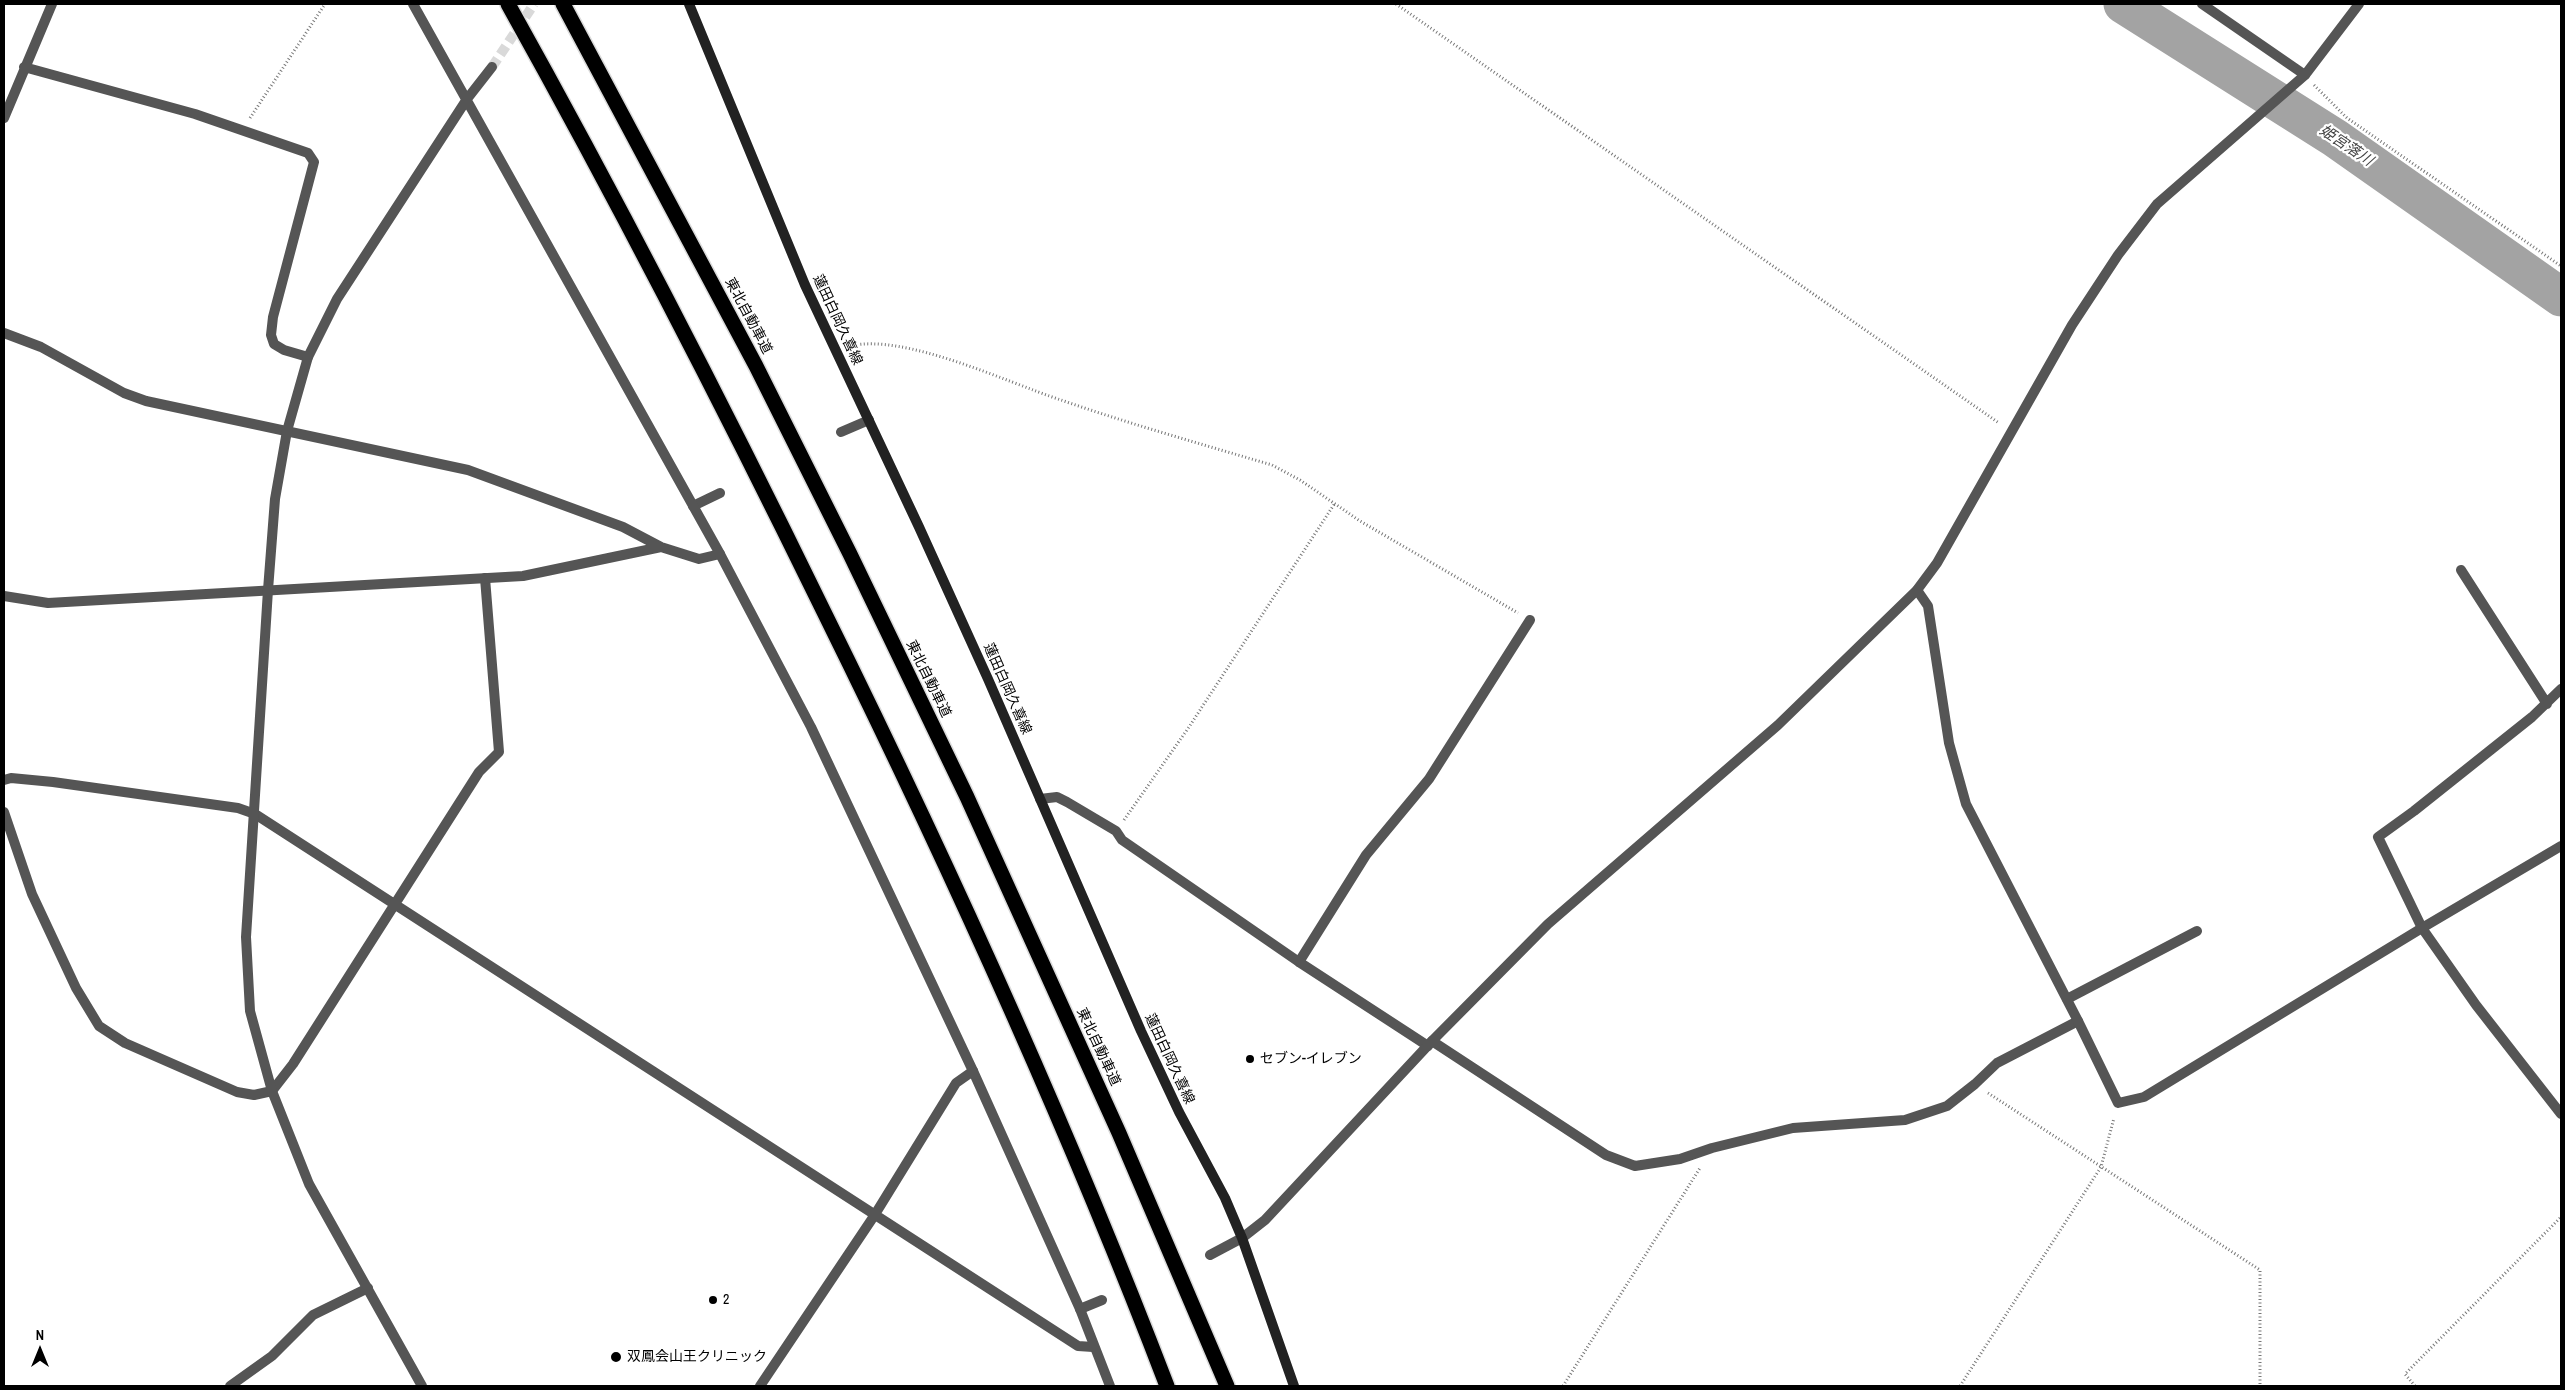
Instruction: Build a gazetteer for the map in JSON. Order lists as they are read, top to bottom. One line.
{"streets":{"highway":["東北自動車道"],"main road":["蓮田白岡久喜線"]},"water":["姫宮落川"],"places":["セブン-イレブン","2","双鳳会山王クリニック"],"north":"top"}
